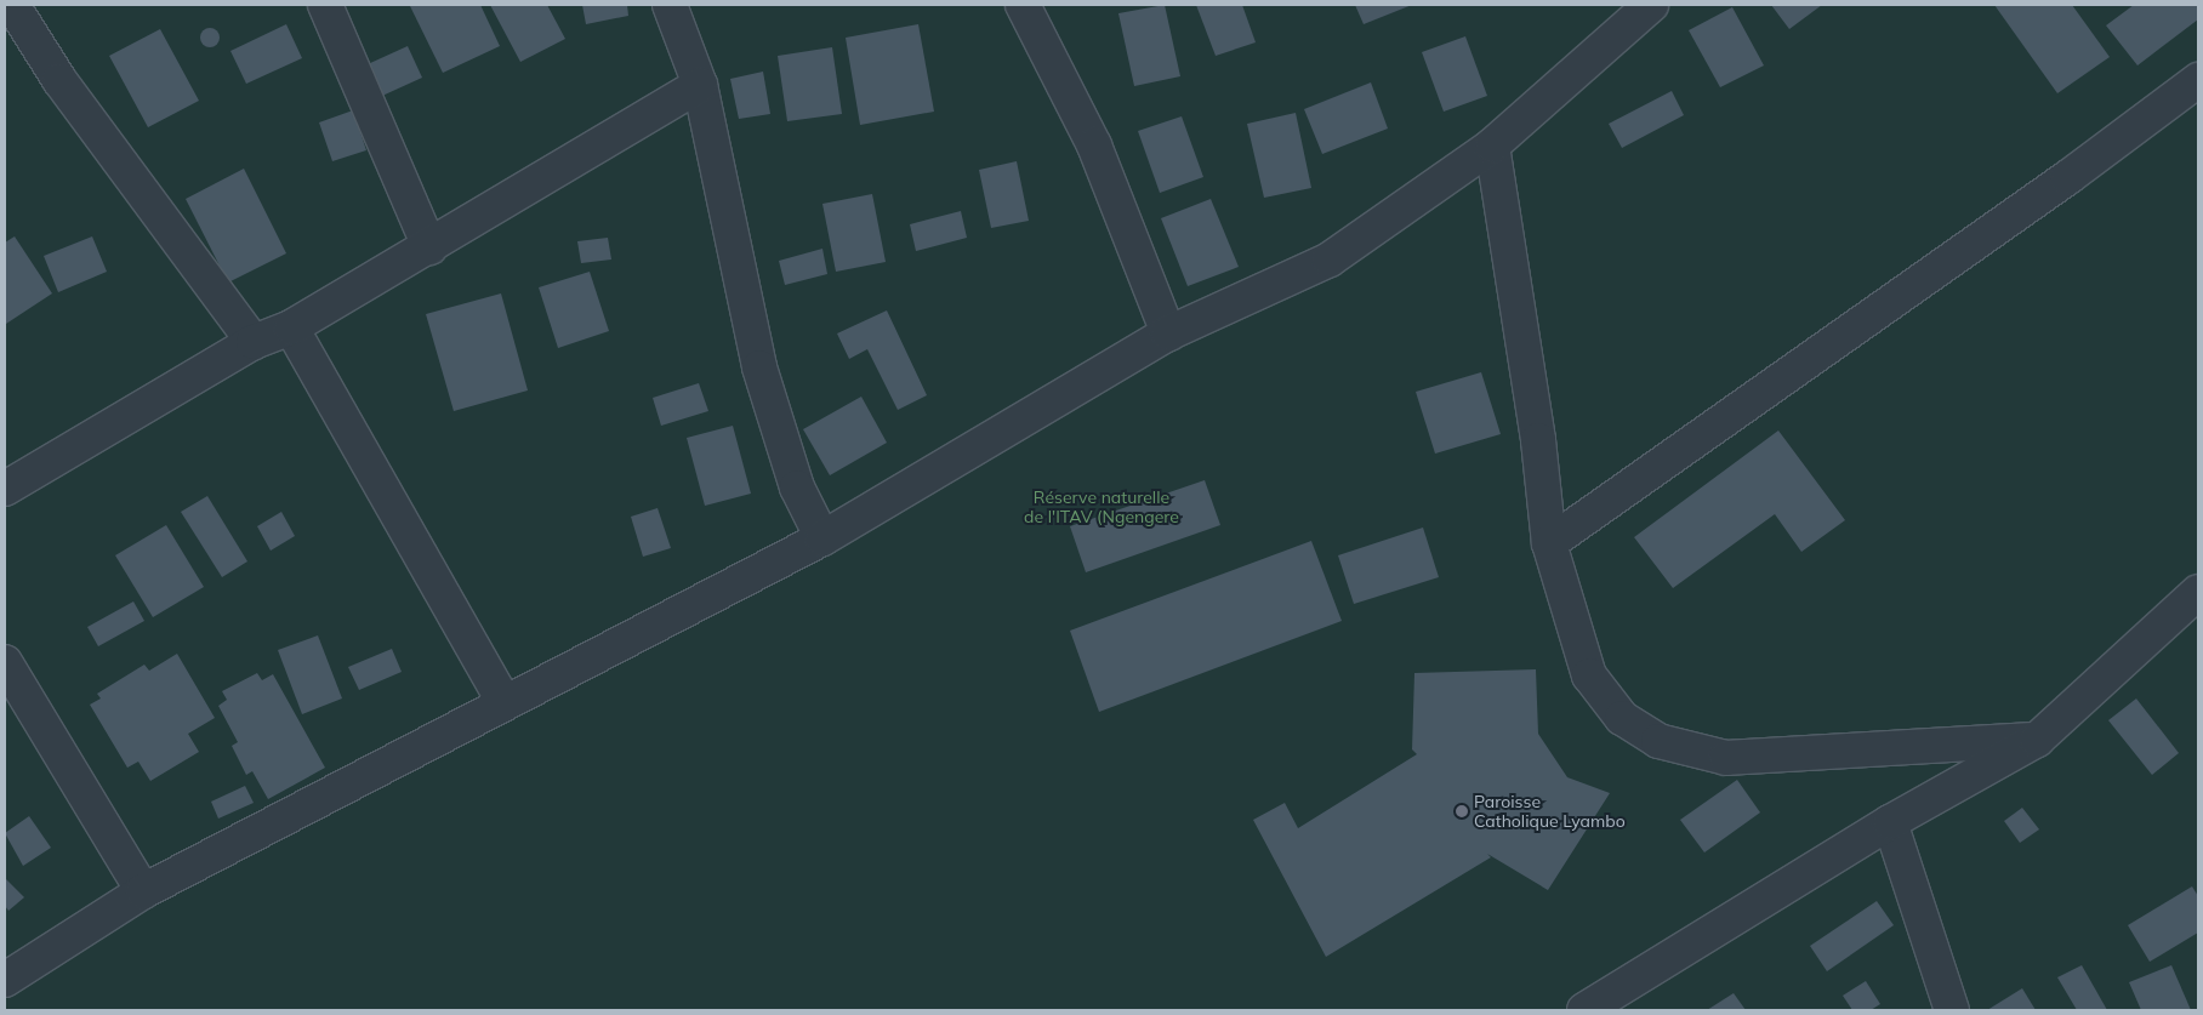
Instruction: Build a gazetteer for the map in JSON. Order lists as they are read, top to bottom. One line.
{"parks":["Réserve naturelle de l'ITAV (Ngengere"],"places":["Paroisse Catholique Lyambo"]}
